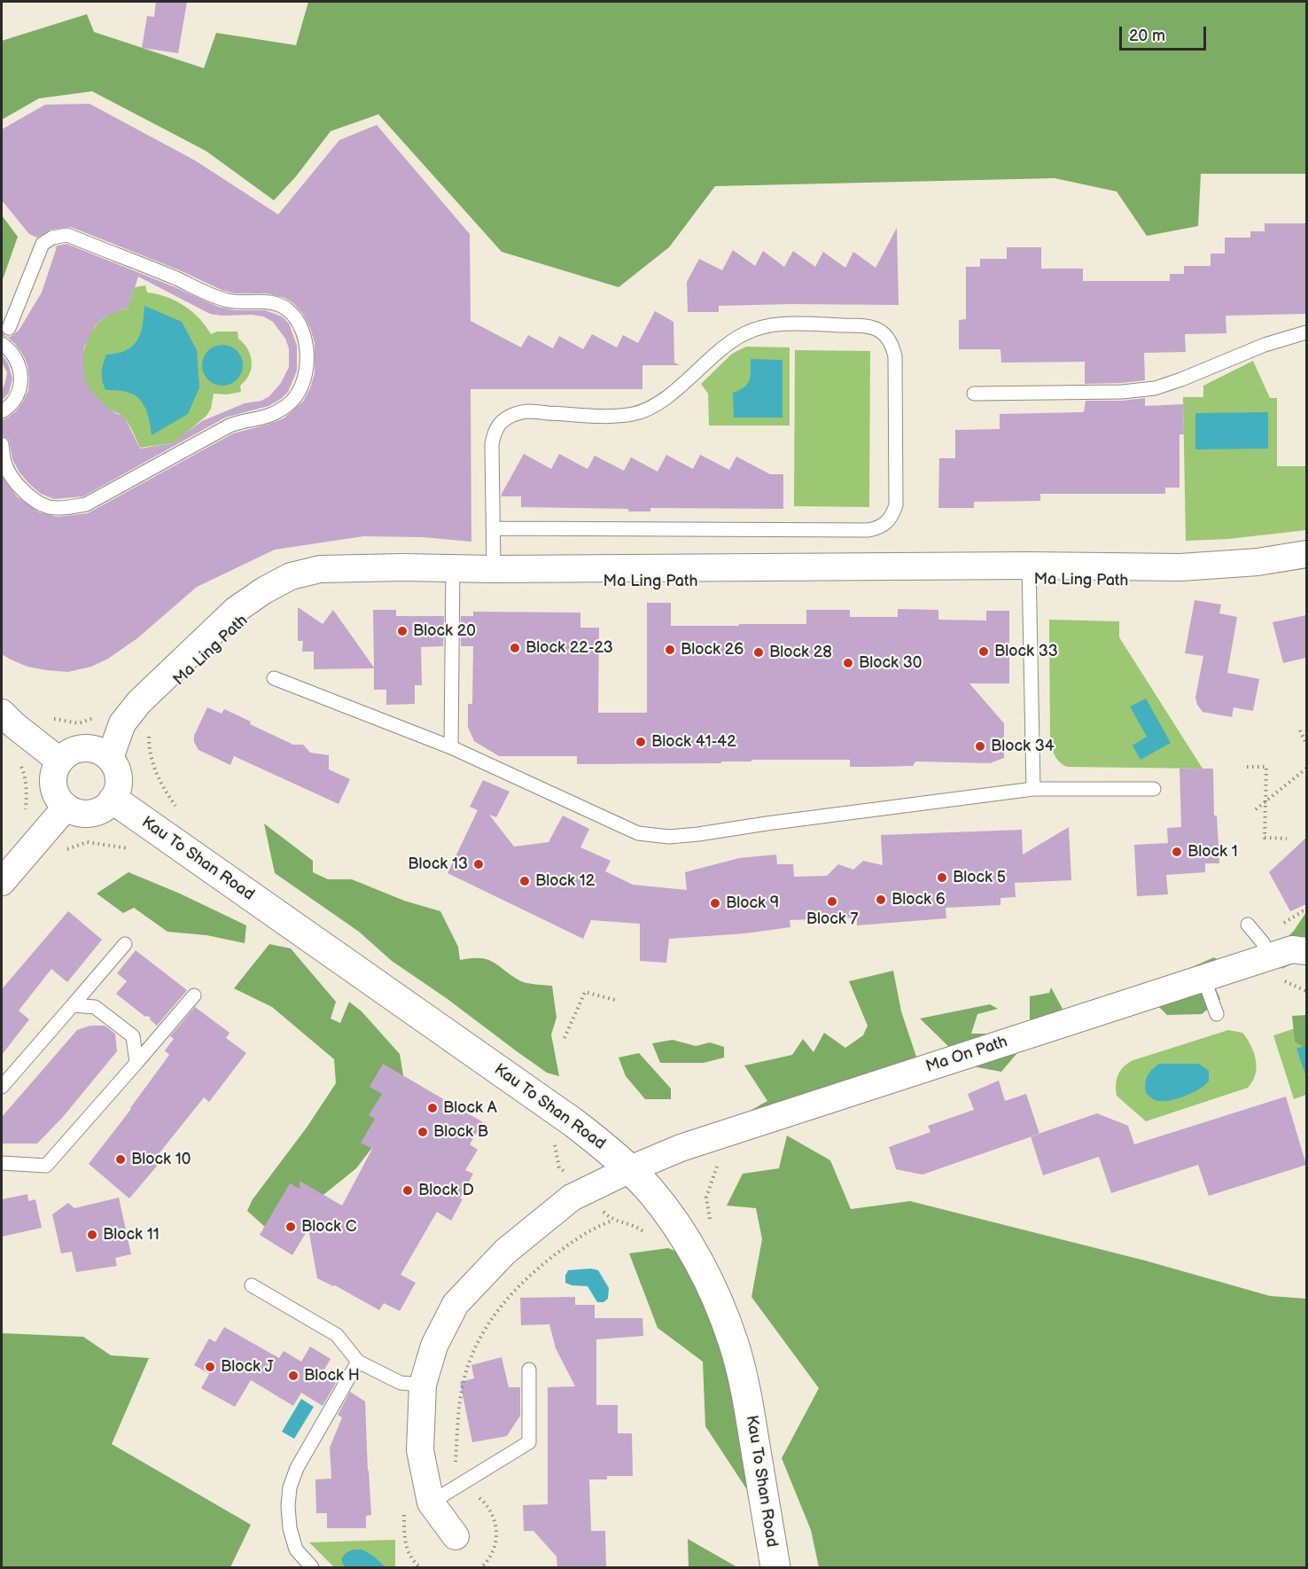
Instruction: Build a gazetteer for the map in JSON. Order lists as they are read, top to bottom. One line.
{"streets":{"street":["Ma Ling Path","Kau To Shan Road","Ma On Path"]},"crossings":[["Ma Ling Path","Kau To Shan Road"],["Kau To Shan Road","Ma On Path"]],"places":["Block 20","Block 22-23","Block 26","Block 33","Block 28","Block 30","Block 41-42","Block 34","Block 1","Block 13","Block 5","Block 12","Block 6","Block 7","Block 9","Block A","Block B","Block 10","Block D","Block C","Block 11","Block J","Block H"],"scale_bar":"20 m"}
